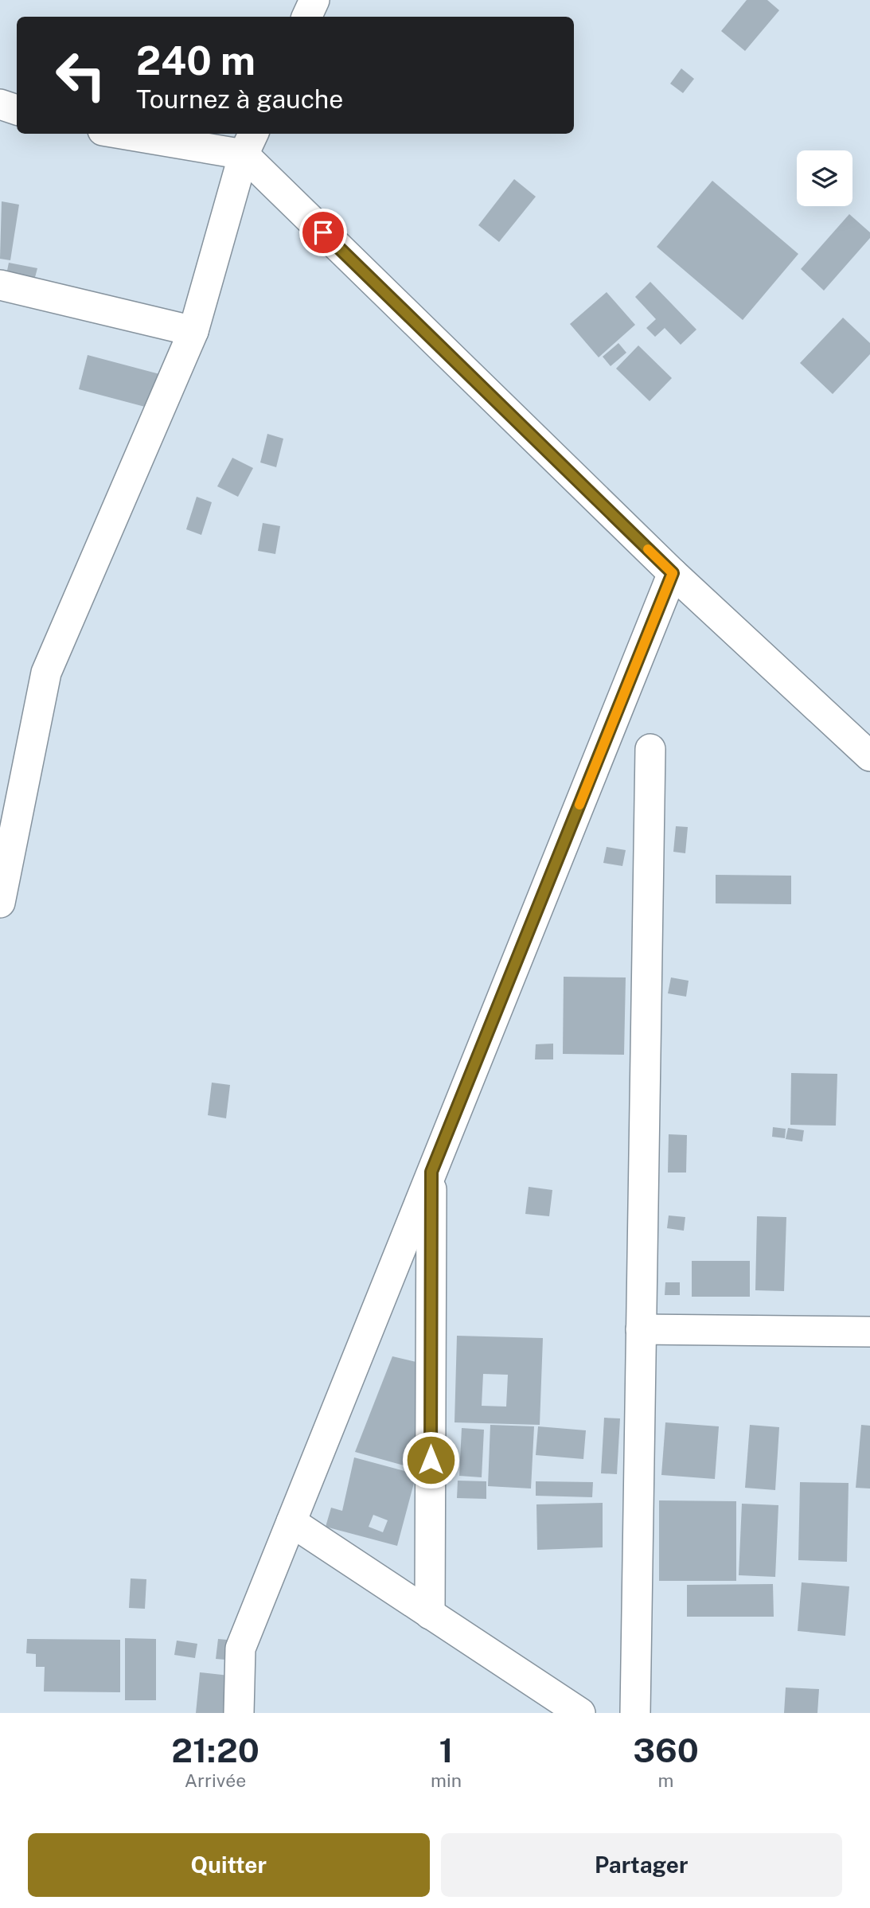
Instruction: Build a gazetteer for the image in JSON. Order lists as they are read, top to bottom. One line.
{"page":{"turn":["240 m","Tournez à gauche"],"eta":["21:20","Arrivée","1","min","360","m"],"buttons":["Quitter","Partager"]}}
